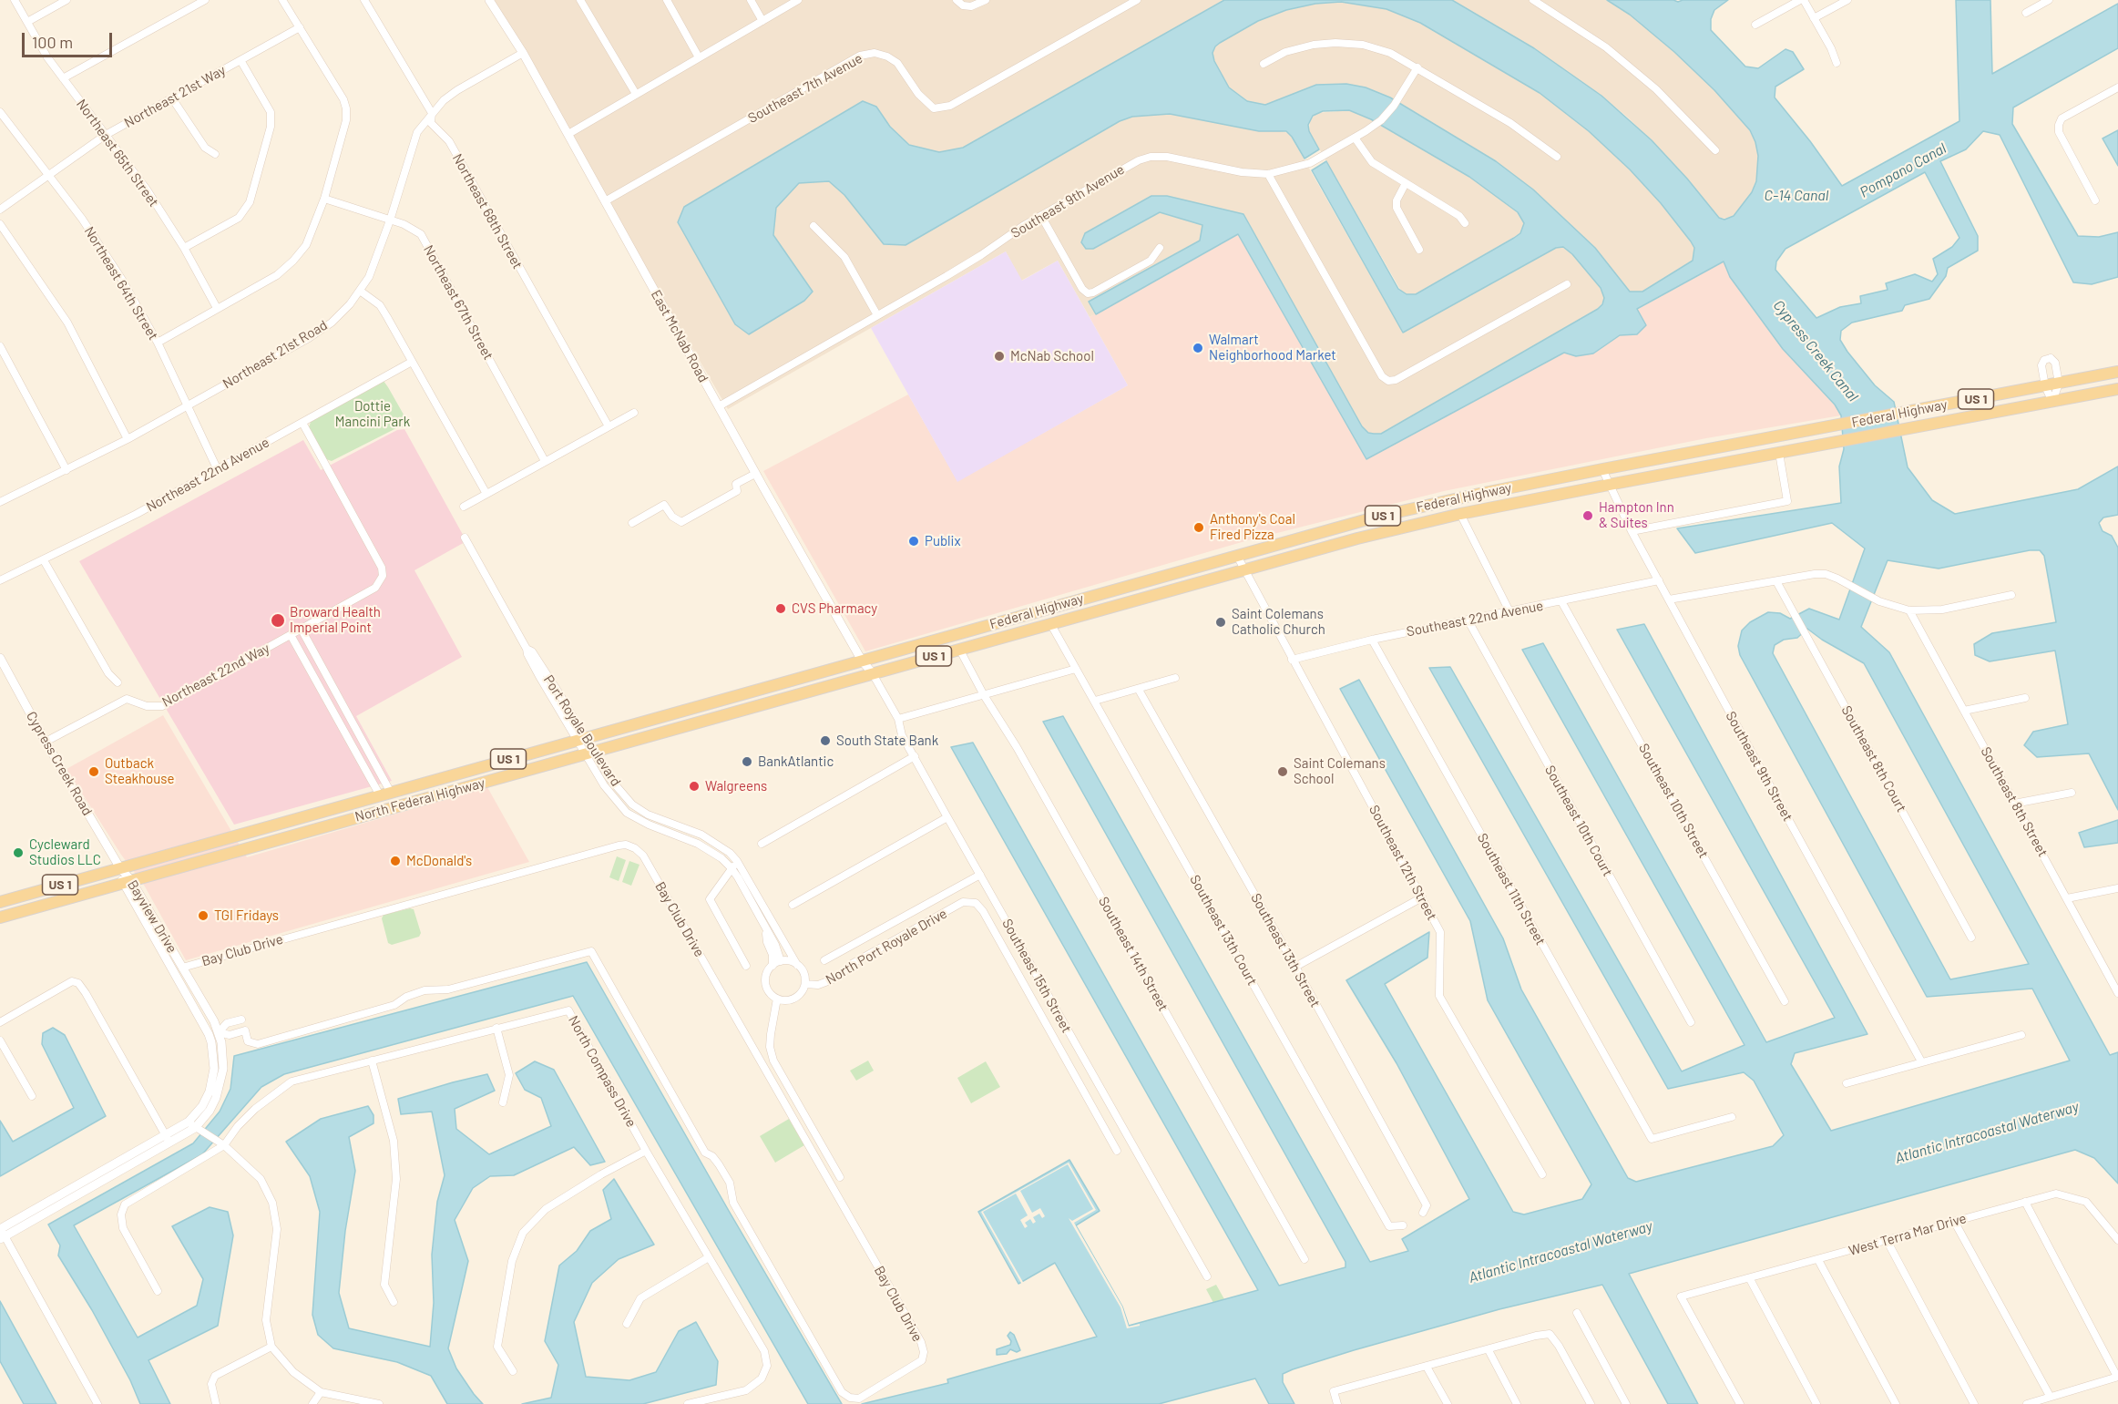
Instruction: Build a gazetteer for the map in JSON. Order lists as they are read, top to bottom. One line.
{"streets":{"main road":["US 1","Federal Highway","North Federal Highway"],"street":["Southeast 7th Avenue","Northeast 21st Way","Northeast 65th Street","Southeast 9th Avenue","Northeast 68th Street","Northeast 64th Street","Northeast 67th Street","East McNab Road","Northeast 21st Road","Northeast 22nd Avenue","Southeast 22nd Avenue","Northeast 22nd Way","Port Royale Boulevard","Southeast 8th Court","Cypress Creek Road","Southeast 9th Street","Southeast 10th Street","Southeast 8th Street","Southeast 10th Court","Southeast 12th Street","Southeast 11th Street","Bayview Drive","Bay Club Drive","Southeast 13th Court","North Port Royale Drive","Southeast 13th Street","Southeast 14th Street","Southeast 15th Street","North Compass Drive","West Terra Mar Drive"]},"crossings":[["Southeast 7th Avenue","East McNab Road"],["Northeast 21st Way","Northeast 65th Street"],["Northeast 21st Way","Northeast 64th Street"],["Southeast 9th Avenue","East McNab Road"],["Northeast 68th Street","Northeast 21st Road"],["Northeast 64th Street","Northeast 21st Road"],["Northeast 64th Street","Northeast 22nd Avenue"],["Northeast 67th Street","Northeast 21st Road"],["East McNab Road","Northeast 21st Road"],["East McNab Road","Federal Highway"],["East McNab Road","North Federal Highway"],["East McNab Road","Southeast 15th Street"],["Federal Highway","Southeast 9th Street"],["Federal Highway","North Federal Highway"],["Federal Highway","Southeast 12th Street"],["Federal Highway","Southeast 13th Court"],["Federal Highway","Southeast 14th Street"],["Federal Highway","Southeast 15th Street"],["Northeast 22nd Avenue","Northeast 22nd Way"],["Southeast 22nd Avenue","Southeast 9th Street"],["Southeast 22nd Avenue","Southeast 10th Street"],["Southeast 22nd Avenue","Southeast 10th Court"],["Southeast 22nd Avenue","Southeast 12th Street"],["Southeast 22nd Avenue","Southeast 11th Street"],["Northeast 22nd Way","Cypress Creek Road"],["Port Royale Boulevard","North Federal Highway"],["Port Royale Boulevard","North Port Royale Drive"],["Cypress Creek Road","North Federal Highway"],["Cypress Creek Road","Bayview Drive"],["North Federal Highway","Bayview Drive"],["North Federal Highway","Southeast 15th Street"],["Bayview Drive","Bay Club Drive"]],"water":["Pompano Canal","C-14 Canal","Cypress Creek Canal","Atlantic Intracoastal Waterway"],"parks":["Dottie Mancini Park"],"places":["Walmart Neighborhood Market","McNab School","Hampton Inn & Suites","Anthony's Coal Fired Pizza","Publix","CVS Pharmacy","Broward Health Imperial Point","Saint Colemans Catholic Church","South State Bank","BankAtlantic","Outback Steakhouse","Saint Colemans School","Walgreens","Cycleward Studios LLC","McDonald's","TGI Fridays"],"scale_bar":"100 m"}
